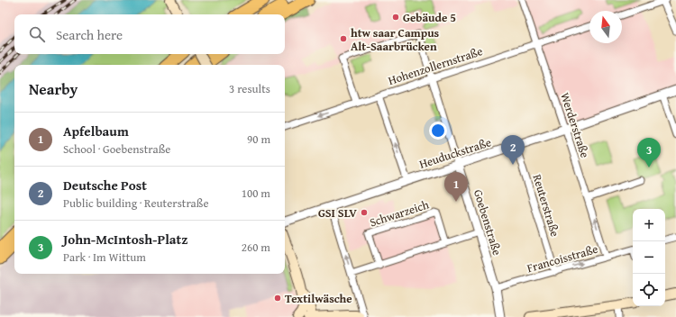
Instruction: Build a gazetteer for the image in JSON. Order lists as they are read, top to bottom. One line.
{"streets":{"street":["Hohenzollernstraße","Werderstraße","Heuduckstraße","Reuterstraße","Schwarzeich","Goebenstraße","Francoisstraße"]},"crossings":[["Hohenzollernstraße","Werderstraße"],["Hohenzollernstraße","Goebenstraße"],["Werderstraße","Heuduckstraße"],["Werderstraße","Francoisstraße"],["Heuduckstraße","Reuterstraße"],["Heuduckstraße","Goebenstraße"],["Reuterstraße","Francoisstraße"],["Goebenstraße","Francoisstraße"]],"one_way":["Francoisstraße"],"places":["Gebäude 5","htw saar Campus Alt-Saarbrücken","GSI SLV","Textilwäsche"],"north":"top","page":{"search":"Search here","heading":["Nearby","3 results"],"list":[{"mark":"1","name":"Apfelbaum","note":"School · Goebenstraße","value":"90 m"},{"mark":"2","name":"Deutsche Post","note":"Public building · Reuterstraße","value":"100 m"},{"mark":"3","name":"John-McIntosh-Platz","note":"Park · Im Wittum","value":"260 m"}],"pins":["2","3","1"],"map_buttons":["+","−"]}}
